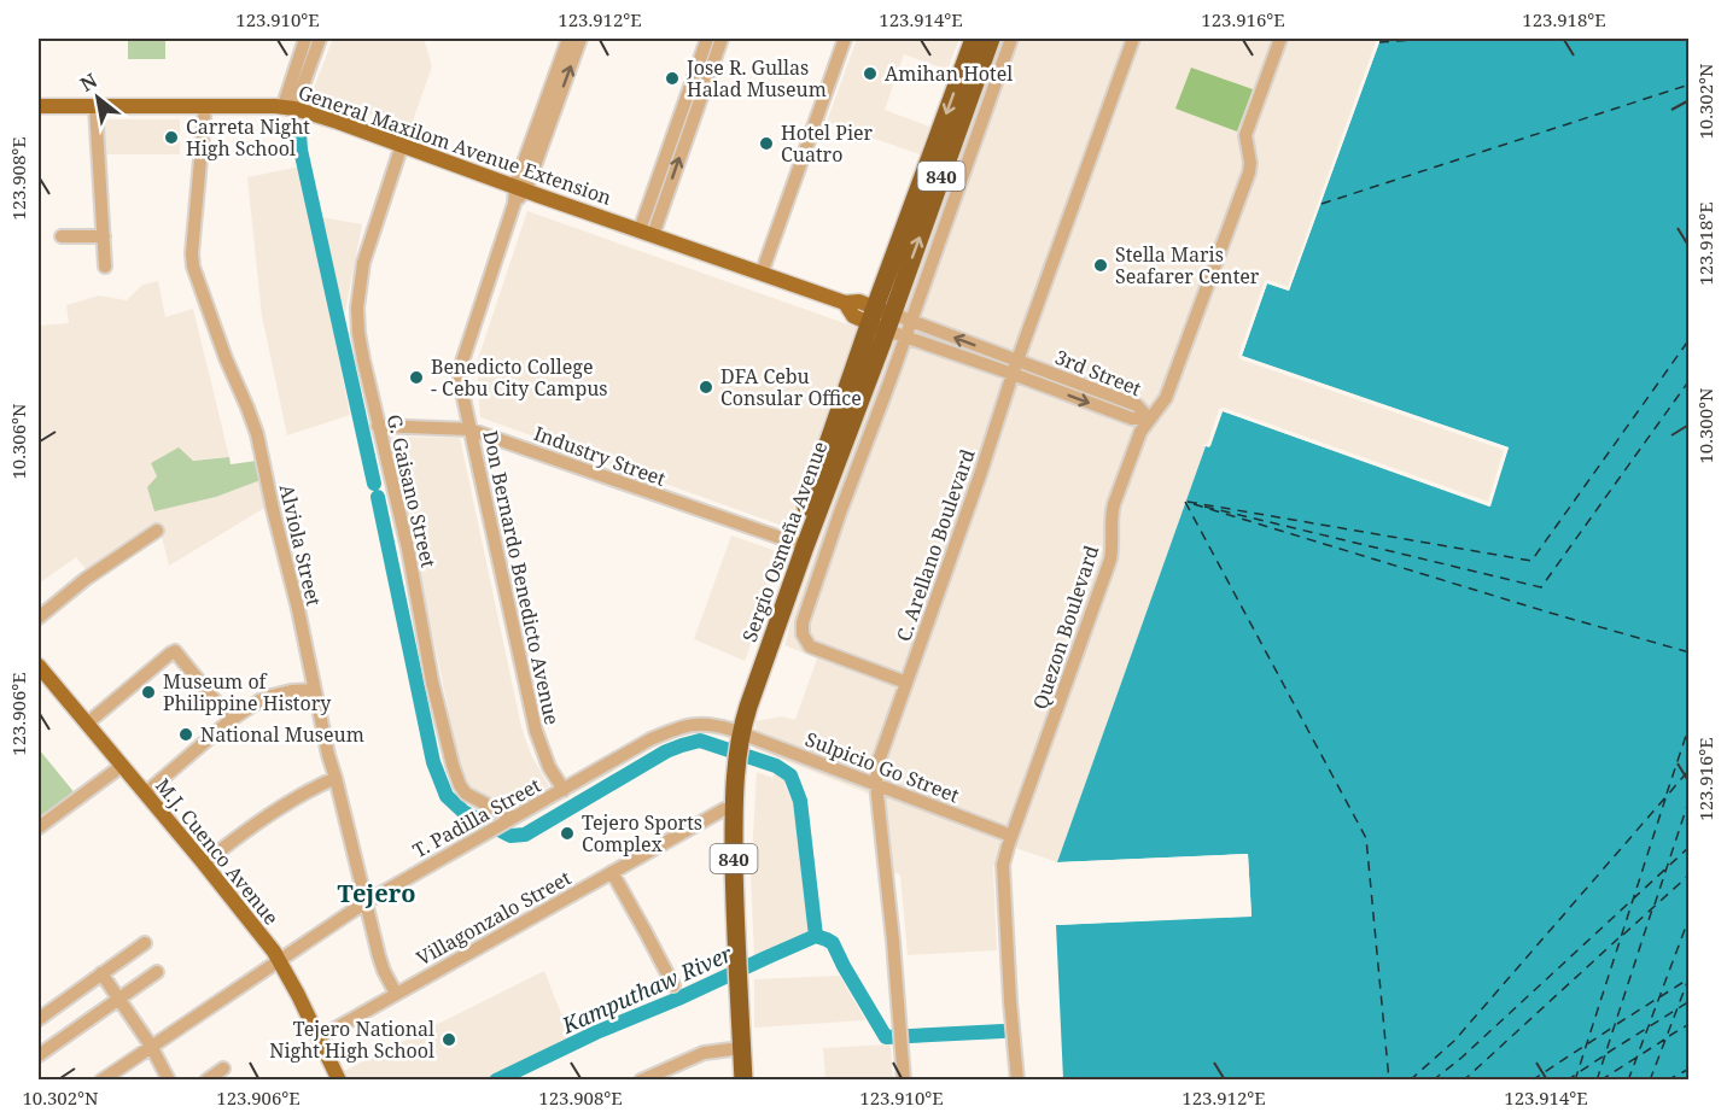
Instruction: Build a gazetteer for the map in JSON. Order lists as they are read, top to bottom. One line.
{"streets":{"highway":["840","Sergio Osmeña Avenue"],"main road":["General Maxilom Avenue Extension","M.J. Cuenco Avenue"],"street":["3rd Street","Industry Street","G. Gaisano Street","Alviola Street","C. Arellano Boulevard","Don Bernardo Benedicto Avenue","Quezon Boulevard","Sulpicio Go Street","T. Padilla Street","Villagonzalo Street"]},"crossings":[["General Maxilom Avenue Extension","3rd Street"],["General Maxilom Avenue Extension","G. Gaisano Street"],["General Maxilom Avenue Extension","Sergio Osmeña Avenue"],["General Maxilom Avenue Extension","Alviola Street"],["General Maxilom Avenue Extension","Don Bernardo Benedicto Avenue"],["3rd Street","Sergio Osmeña Avenue"],["3rd Street","C. Arellano Boulevard"],["3rd Street","Quezon Boulevard"],["Industry Street","G. Gaisano Street"],["Industry Street","Sergio Osmeña Avenue"],["Industry Street","Don Bernardo Benedicto Avenue"],["G. Gaisano Street","T. Padilla Street"],["Sergio Osmeña Avenue","Sulpicio Go Street"],["Sergio Osmeña Avenue","T. Padilla Street"],["Sergio Osmeña Avenue","Villagonzalo Street"],["Alviola Street","T. Padilla Street"],["Alviola Street","Villagonzalo Street"],["C. Arellano Boulevard","Sulpicio Go Street"],["Don Bernardo Benedicto Avenue","T. Padilla Street"],["Quezon Boulevard","Sulpicio Go Street"],["Sulpicio Go Street","T. Padilla Street"],["T. Padilla Street","M.J. Cuenco Avenue"],["M.J. Cuenco Avenue","Villagonzalo Street"]],"districts":["Tejero"],"water":["Kamputhaw River"],"places":["Amihan Hotel","Jose R. Gullas Halad Museum","Carreta Night High School","Hotel Pier Cuatro","Stella Maris Seafarer Center","Benedicto College - Cebu City Campus","DFA Cebu Consular Office","Museum of Philippine History","National Museum","Tejero Sports Complex","Tejero National Night High School"],"north":"top left","coordinates":["123.910°E","123.912°E","123.914°E","123.916°E","123.918°E","10.302°N","123.908°E","10.300°N","10.306°N","123.906°E"]}
